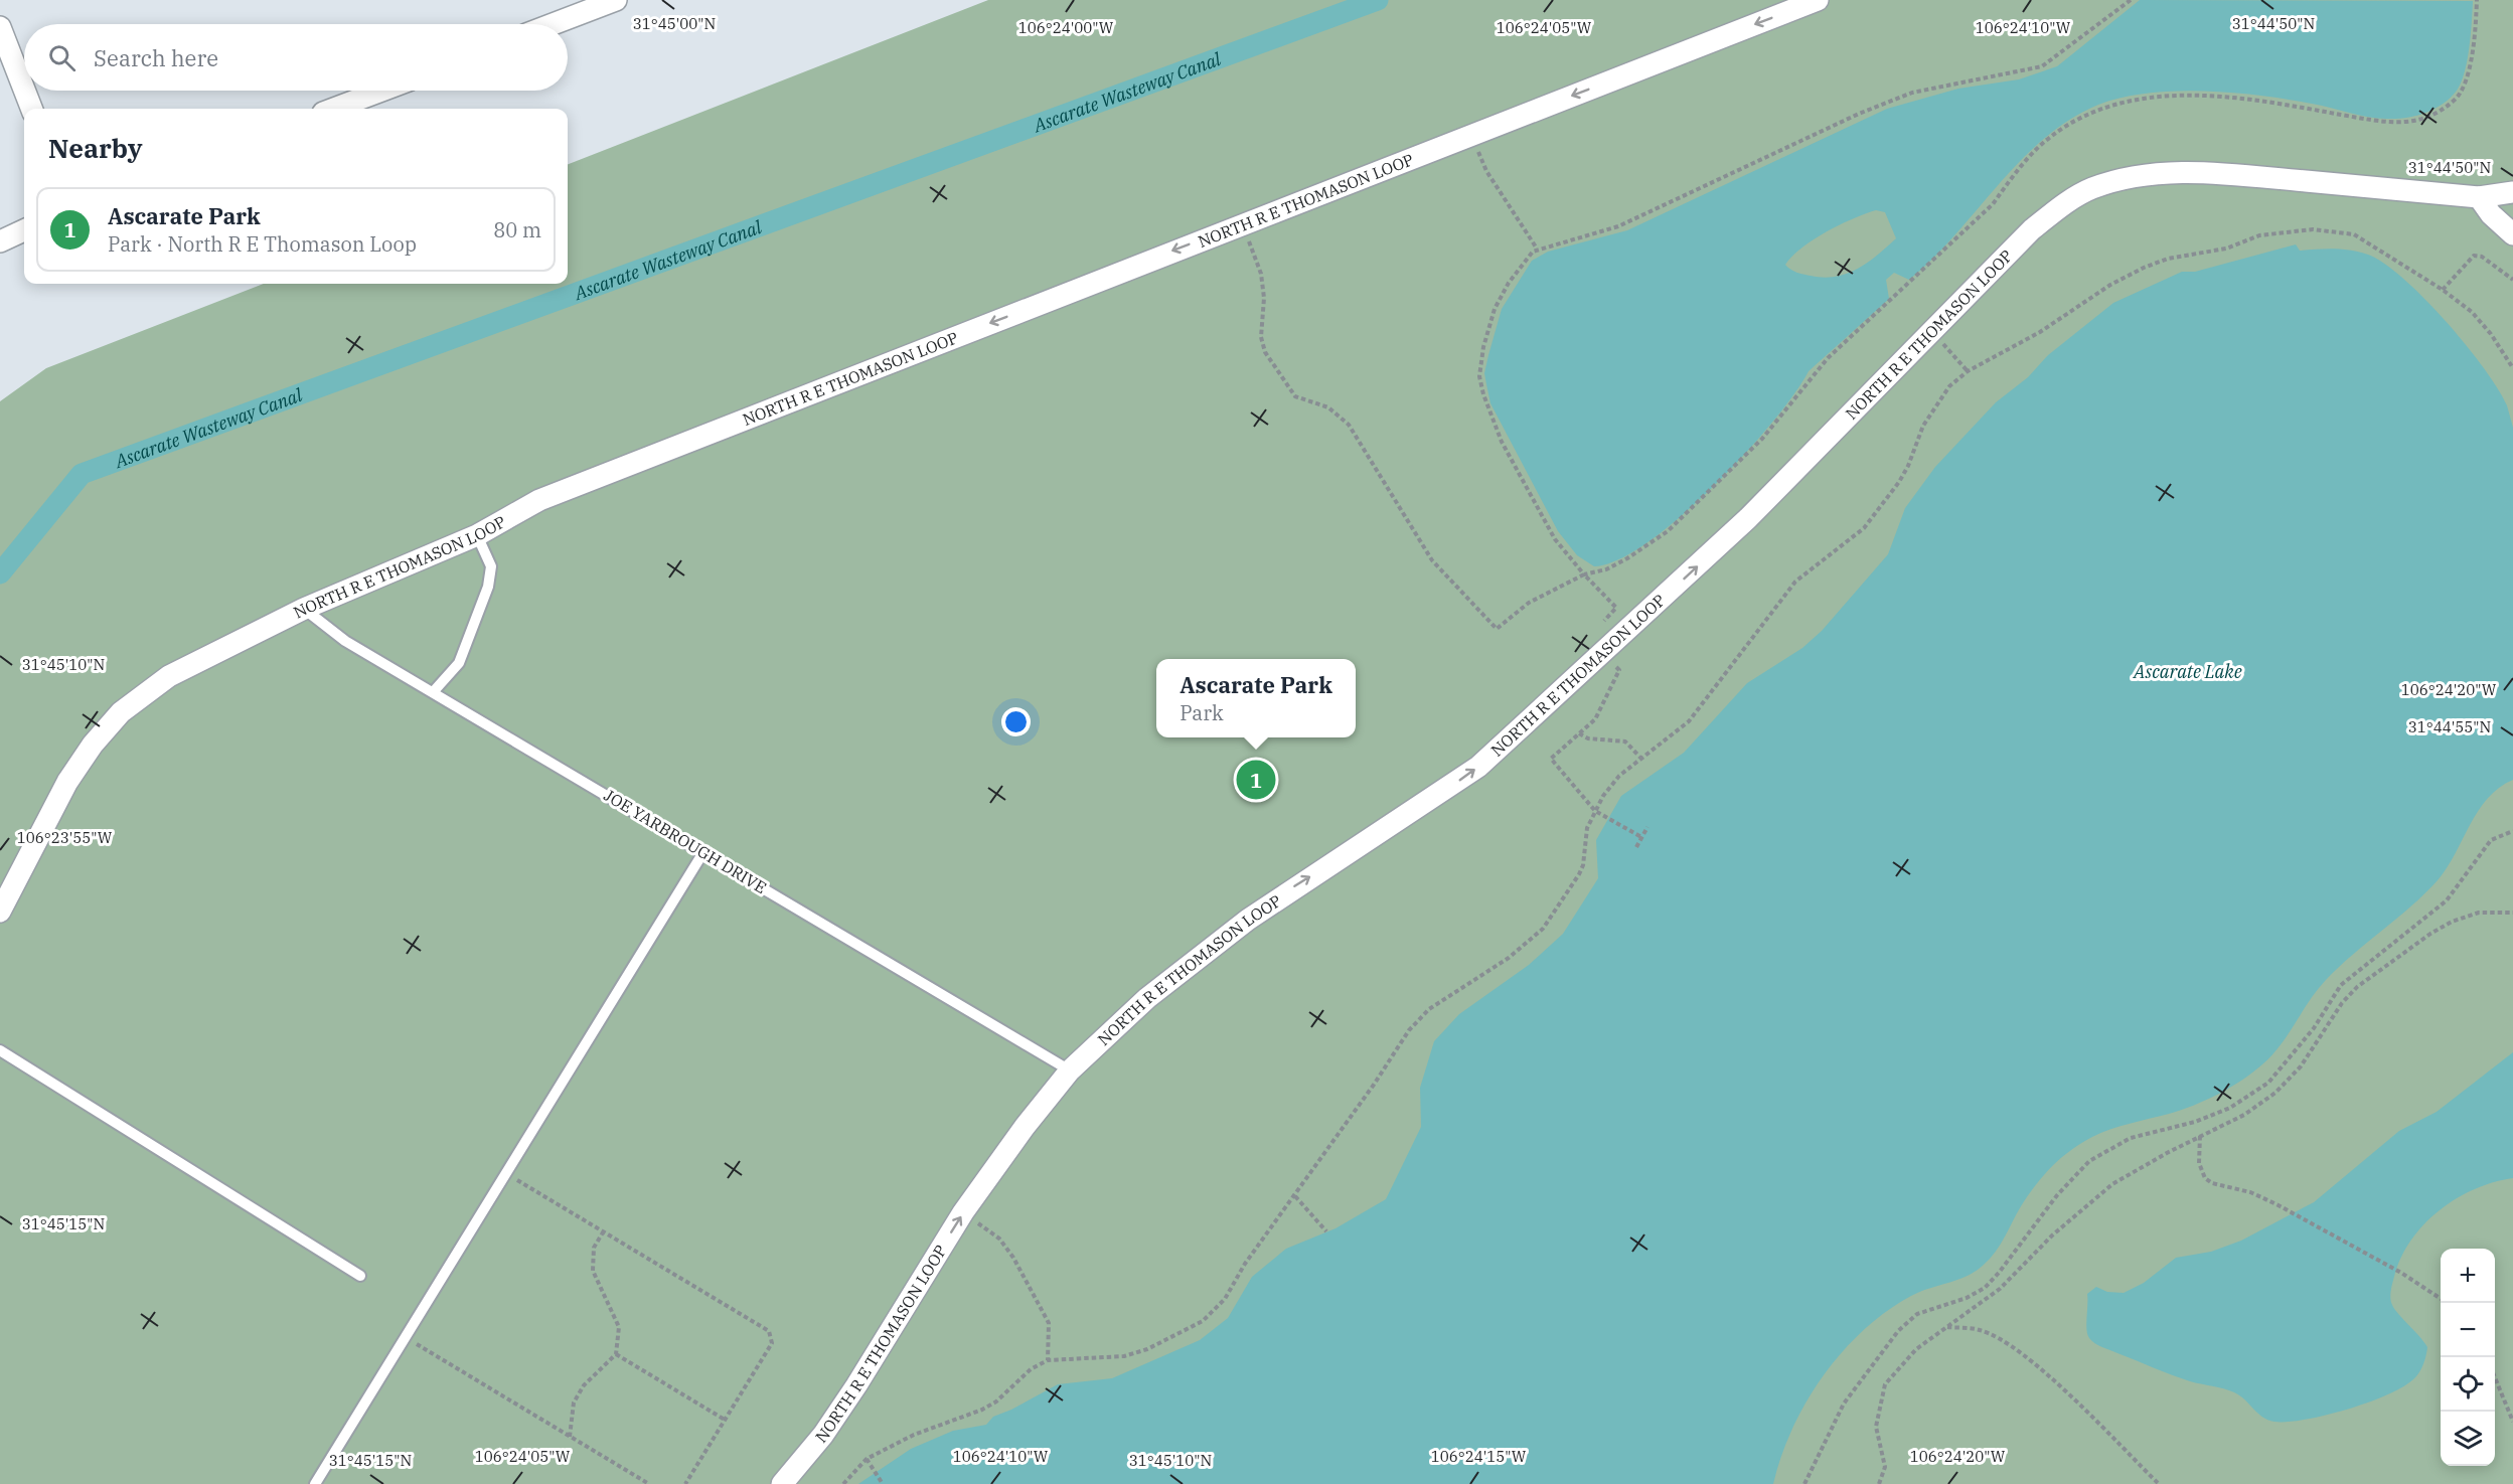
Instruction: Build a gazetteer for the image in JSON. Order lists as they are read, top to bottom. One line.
{"streets":{"street":["NORTH R E THOMASON LOOP"],"lane":["JOE YARBROUGH DRIVE"]},"crossings":[["NORTH R E THOMASON LOOP","JOE YARBROUGH DRIVE"]],"water":["Ascarate Wasteway Canal","Ascarate Lake"],"page":{"search":"Search here","heading":"Nearby","list":[{"mark":"1","name":"Ascarate Park","note":"Park · North R E Thomason Loop","value":"80 m"}],"popup":["Ascarate Park","Park"],"pins":"1","map_buttons":["+","−"]},"coordinates":["31°45'00\"N","31°44'50\"N","106°24'00\"W","106°24'05\"W","106°24'10\"W","31°45'10\"N","106°24'20\"W","31°44'55\"N","106°23'55\"W","31°45'15\"N","106°24'15\"W"]}
